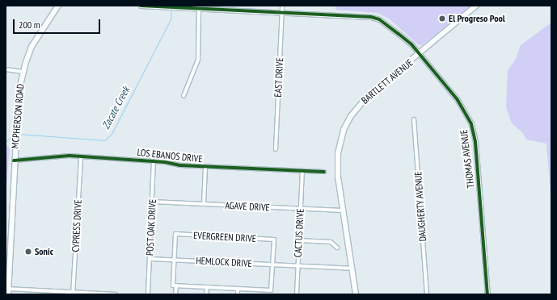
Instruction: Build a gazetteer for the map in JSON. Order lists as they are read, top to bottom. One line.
{"streets":{"main road":["BARTLETT AVENUE","MCPHERSON ROAD"],"street":["EAST DRIVE","LOS EBANOS DRIVE","THOMAS AVENUE","AGAVE DRIVE","DAUGHERTY AVENUE","CYPRESS DRIVE","POST OAK DRIVE","CACTUS DRIVE","EVERGREEN DRIVE","HEMLOCK DRIVE"]},"crossings":[["EAST DRIVE","THOMAS AVENUE"],["BARTLETT AVENUE","THOMAS AVENUE"],["BARTLETT AVENUE","AGAVE DRIVE"],["BARTLETT AVENUE","HEMLOCK DRIVE"],["MCPHERSON ROAD","LOS EBANOS DRIVE"],["LOS EBANOS DRIVE","CYPRESS DRIVE"],["LOS EBANOS DRIVE","POST OAK DRIVE"],["LOS EBANOS DRIVE","CACTUS DRIVE"],["AGAVE DRIVE","POST OAK DRIVE"],["AGAVE DRIVE","CACTUS DRIVE"],["POST OAK DRIVE","HEMLOCK DRIVE"],["CACTUS DRIVE","HEMLOCK DRIVE"],["EVERGREEN DRIVE","HEMLOCK DRIVE"]],"water":["Zacate Creek"],"places":["El Progreso Pool","Sonic"],"scale_bar":"200 m"}
